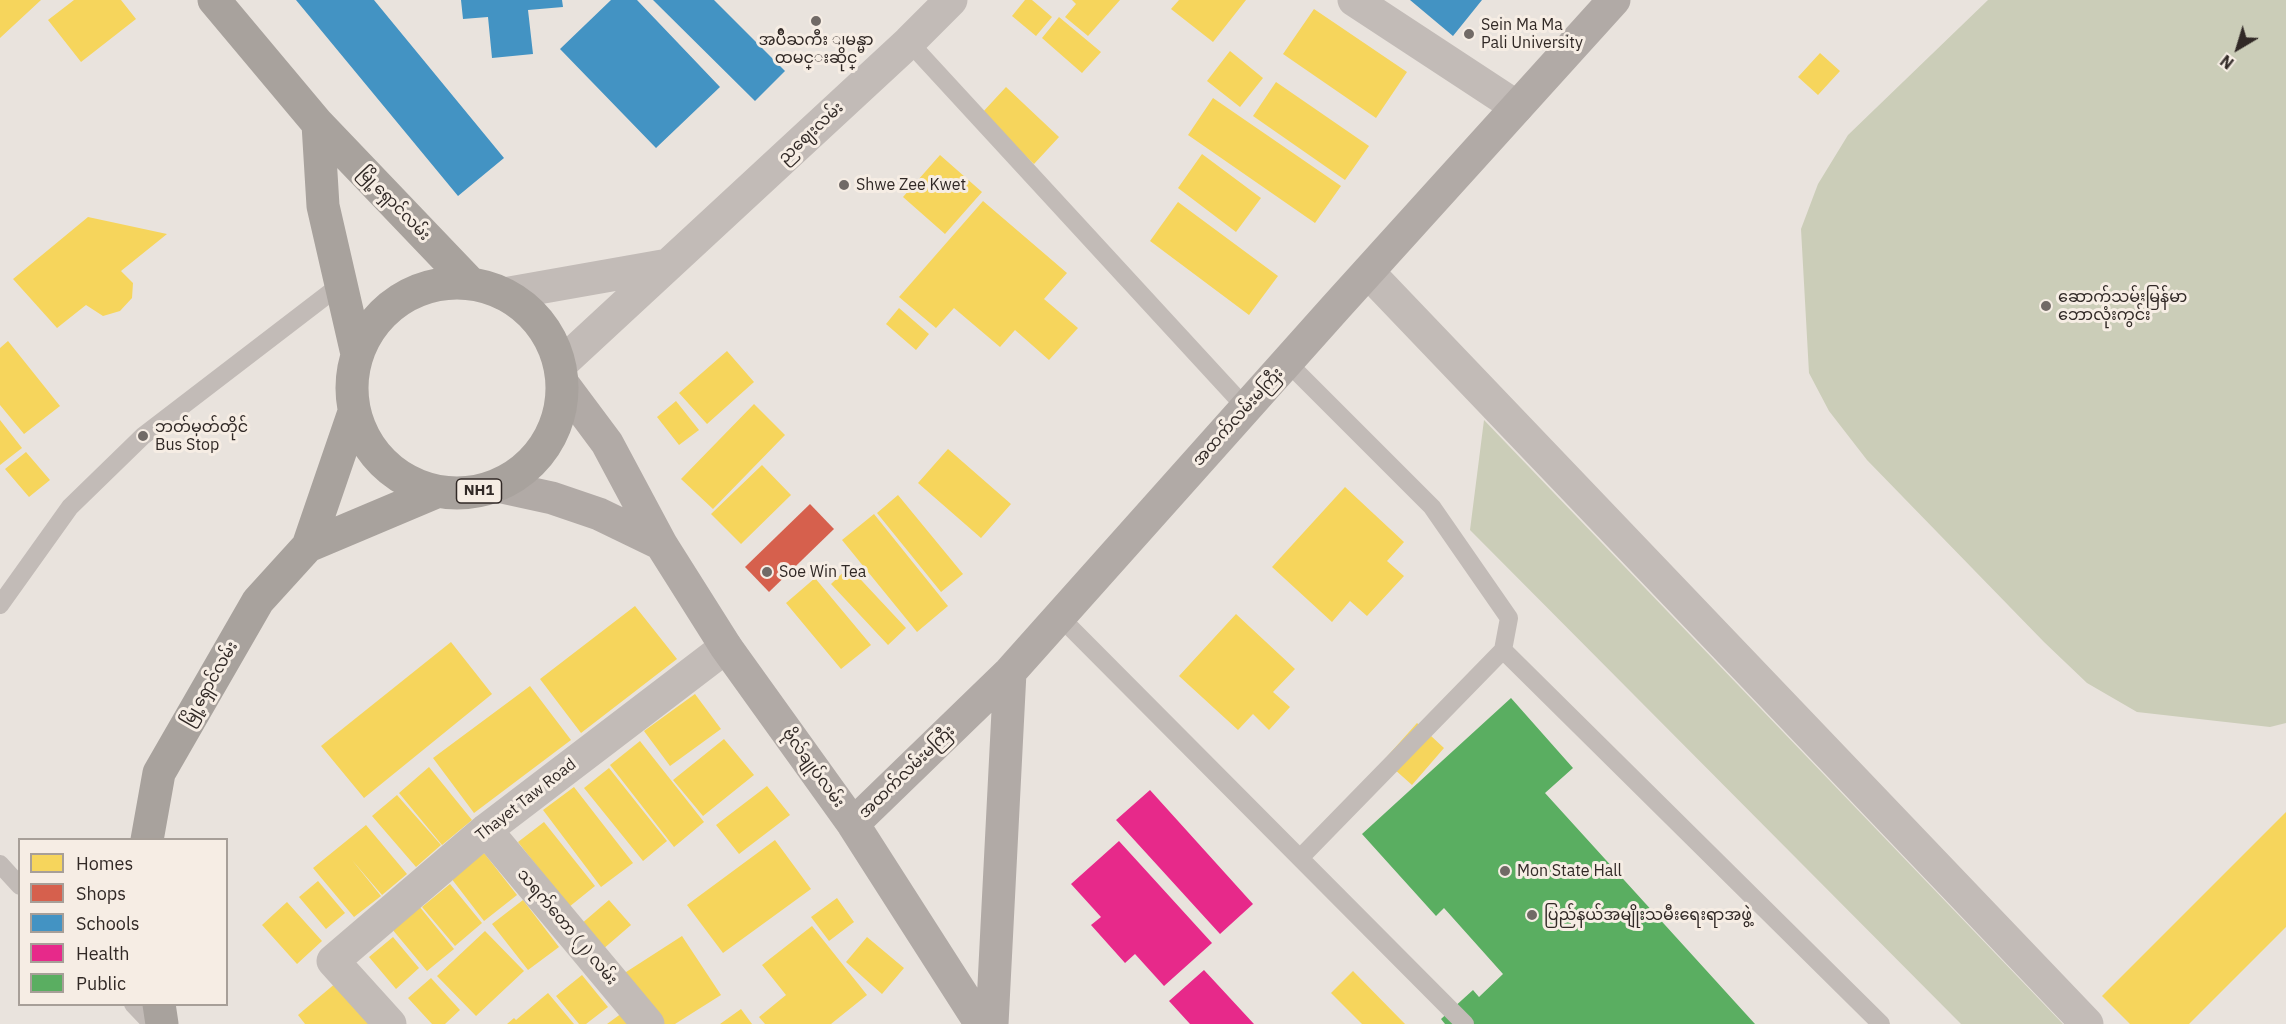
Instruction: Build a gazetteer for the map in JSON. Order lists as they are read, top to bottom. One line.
{"streets":{"highway":["မြို့ရှောင်လမ်း","NH1"],"main road":["အထက်လမ်းမကြီး","ဗိုလ်ချုပ်လမ်း"],"street":["ညဈေးလမ်း","Thayet Taw Road","သရက်တော (၂) လမ်း"]},"crossings":[["ညဈေးလမ်း","မြို့ရှောင်လမ်း"],["ညဈေးလမ်း","NH1"],["ညဈေးလမ်း","ဗိုလ်ချုပ်လမ်း"],["မြို့ရှောင်လမ်း","NH1"],["မြို့ရှောင်လမ်း","ဗိုလ်ချုပ်လမ်း"],["အထက်လမ်းမကြီး","ဗိုလ်ချုပ်လမ်း"],["NH1","ဗိုလ်ချုပ်လမ်း"],["ဗိုလ်ချုပ်လမ်း","Thayet Taw Road"],["Thayet Taw Road","သရက်တော (၂) လမ်း"]],"places":["အပ်ိဳႀကီး ျမန္မာ ထမင္းဆိုင္","Sein Ma Ma Pali University","Shwe Zee Kwet","ဆောက်သမ်းမြန်မာ ဘောလုံးကွင်း","ဘတ်မှတ်တိုင် Bus Stop","Soe Win Tea","Mon State Hall","ပြည်နယ်အမျိုးသမီးရေးရာအဖွဲ့"],"legend":["Homes","Shops","Schools","Health","Public"],"north":"bottom left"}
